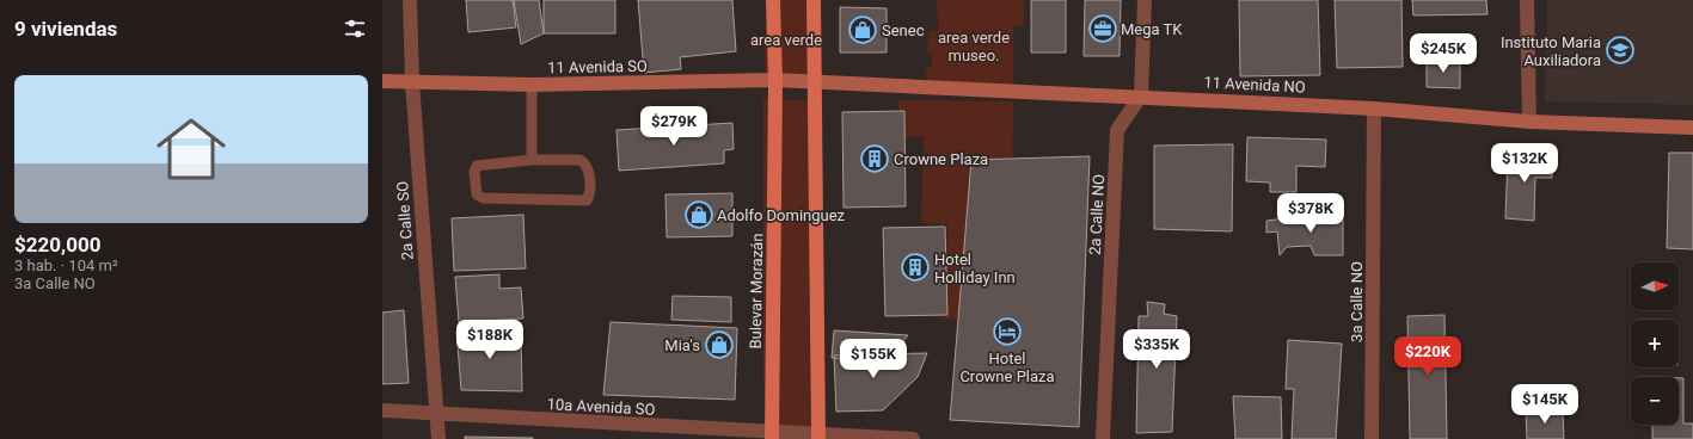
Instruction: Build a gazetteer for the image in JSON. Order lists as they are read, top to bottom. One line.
{"streets":{"main road":["Bulevar Morazán"],"street":["11 Avenida SO","11 Avenida NO","2a Calle NO","2a Calle SO","3a Calle NO","10a Avenida SO"]},"crossings":[["11 Avenida SO","11 Avenida NO"],["11 Avenida SO","2a Calle SO"],["11 Avenida SO","Bulevar Morazán"],["11 Avenida NO","2a Calle NO"],["11 Avenida NO","3a Calle NO"],["2a Calle SO","10a Avenida SO"],["Bulevar Morazán","10a Avenida SO"]],"parks":["area verde museo.","area verde"],"places":{"office":["Mega TK"],"shop":["Senec","Adolfo Dominguez","Mia's"],"school or university":["Instituto Maria Auxiliadora"],"building":["Crowne Plaza","Hotel Holliday Inn"],"hotel":["Hotel Crowne Plaza"]},"north":"right","page":{"heading":"9 viviendas","price":["$245K","$279K","$132K","$378K","$188K","$335K","$220K","$155K","$145K"],"list":[{"name":"$220,000","note":"3 hab. · 104 m² · 3a Calle NO"}],"map_buttons":["+","−"]}}
